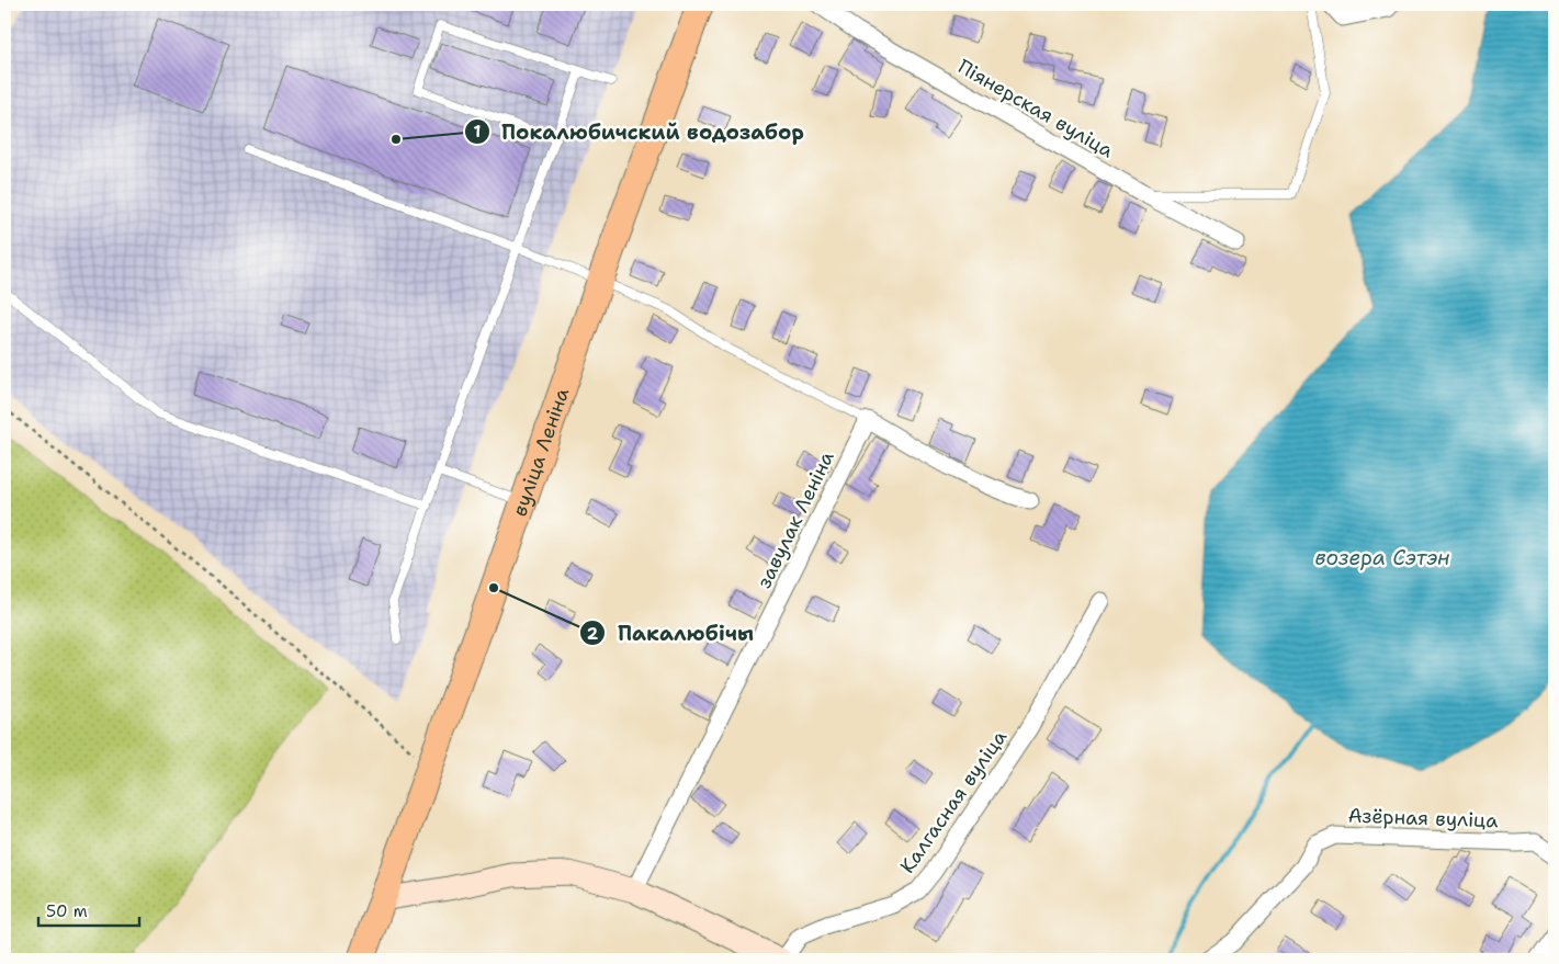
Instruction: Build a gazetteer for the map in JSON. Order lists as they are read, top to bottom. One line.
{"streets":{"main road":["вуліца Леніна"],"street":["Піянерская вуліца","завулак Леніна","Калгасная вуліца","Азёрная вуліца"]},"water":["возера Сэтэн"],"places":["Покалюбичский водозабор","Пакалюбічы"],"scale_bar":"50 m"}
